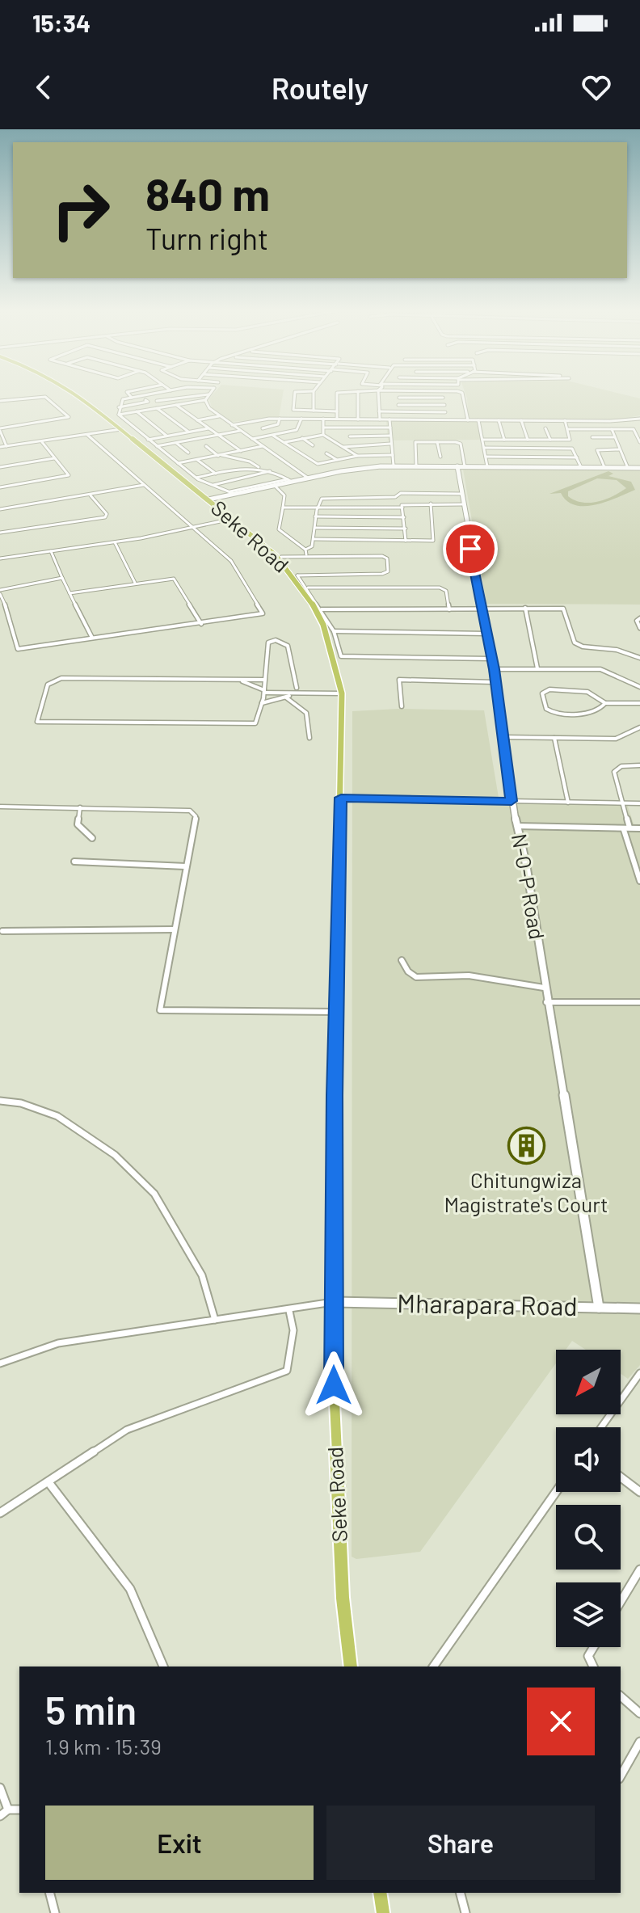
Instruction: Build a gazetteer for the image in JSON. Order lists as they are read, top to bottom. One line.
{"streets":{"main road":["Seke Road"],"street":["N-O-P Road","Mharapara Road"]},"crossings":[["Seke Road","Mharapara Road"],["N-O-P Road","Mharapara Road"]],"places":{"building":["Chitungwiza Magistrate's Court"]},"north":"bottom left","page":{"status":"15:34","header":"Routely","turn":["840 m","Turn right"],"heading":["5 min","1.9 km · 15:39"],"buttons":["Exit","Share"]}}
